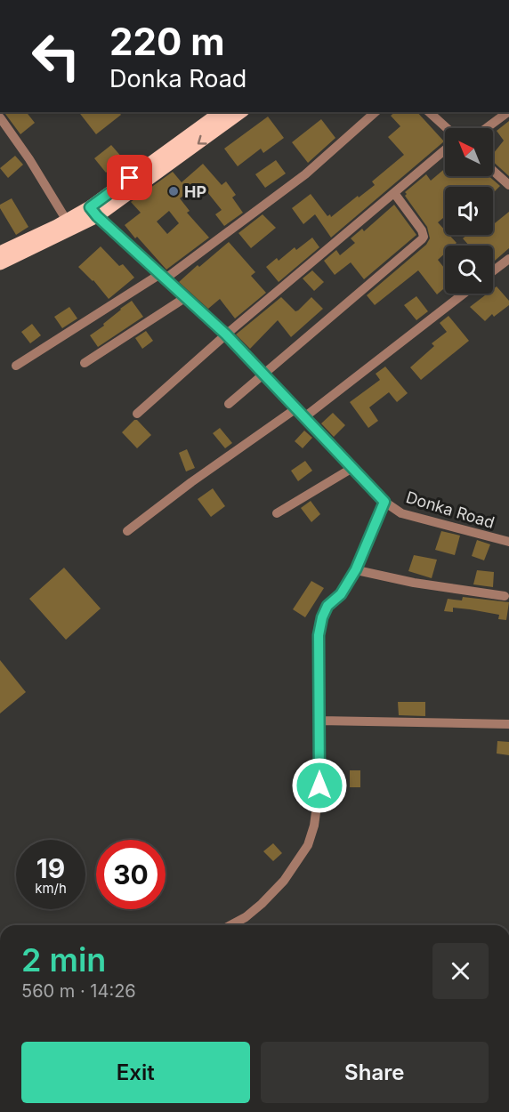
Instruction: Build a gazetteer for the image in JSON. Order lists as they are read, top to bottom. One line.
{"streets":{"street":["Donka Road"]},"places":["HP"],"north":"top left","page":{"turn":["220 m","Donka Road"],"speed":"19 km/h","limit":"30","heading":["2 min","560 m · 14:26"],"buttons":["Exit","Share"]}}
